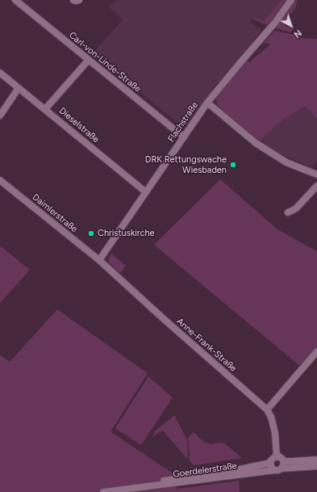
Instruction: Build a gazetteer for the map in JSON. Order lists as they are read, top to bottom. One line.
{"streets":{"street":["Carl-von-Linde-Straße","Flachstraße","Dieselstraße","Daimlerstraße","Anne-Frank-Straße","Goerdelerstraße"]},"crossings":[["Carl-von-Linde-Straße","Flachstraße"],["Flachstraße","Dieselstraße"],["Flachstraße","Daimlerstraße"],["Flachstraße","Anne-Frank-Straße"],["Daimlerstraße","Anne-Frank-Straße"],["Anne-Frank-Straße","Goerdelerstraße"]],"places":["DRK Rettungswache Wiesbaden","Christuskirche"],"north":"bottom right"}
